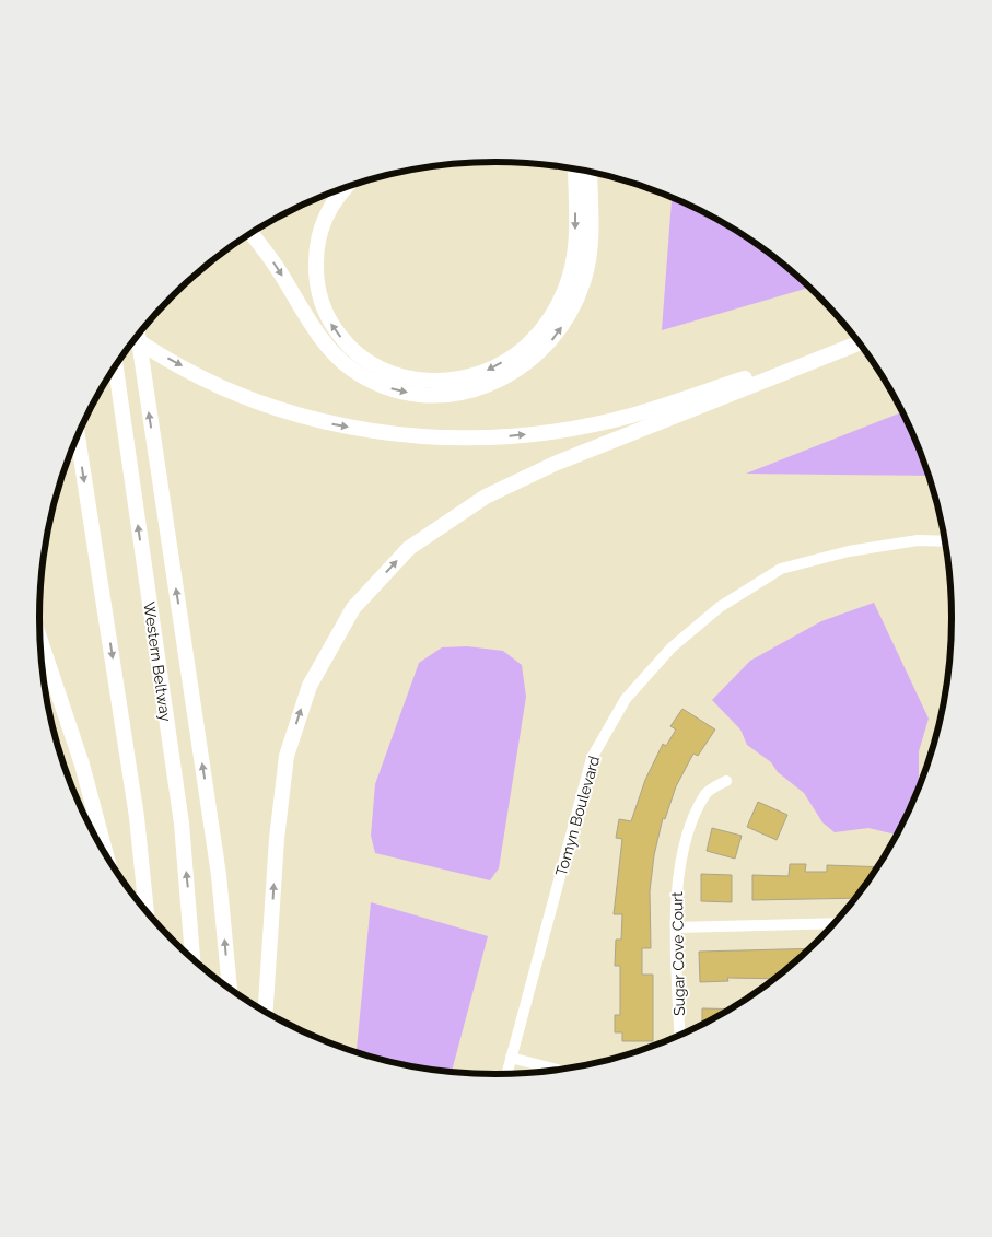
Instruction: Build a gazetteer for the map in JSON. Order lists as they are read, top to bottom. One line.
{"streets":{"highway":["Western Beltway"],"street":["Tomyn Boulevard","Sugar Cove Court"]}}
